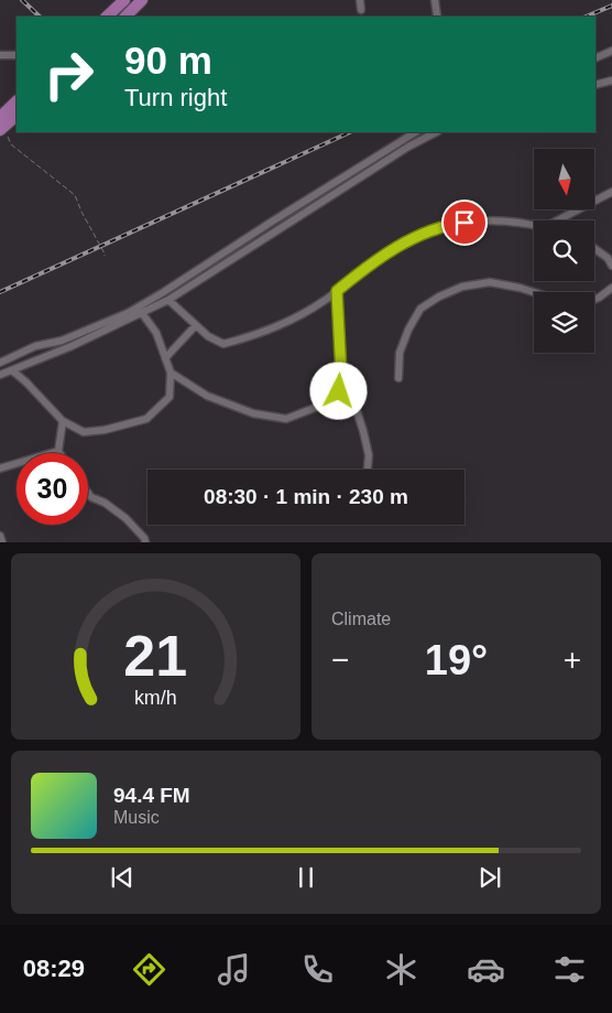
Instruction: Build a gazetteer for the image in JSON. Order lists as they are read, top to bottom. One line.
{"north":"bottom","page":{"turn":["90 m","Turn right"],"limit":"30","trip":"08:30 · 1 min · 230 m","tile":"Climate","heat":["−","19°","+"],"song":["94.4 FM","Music"],"tabs":"08:29","gauge":["21","km/h"]}}
